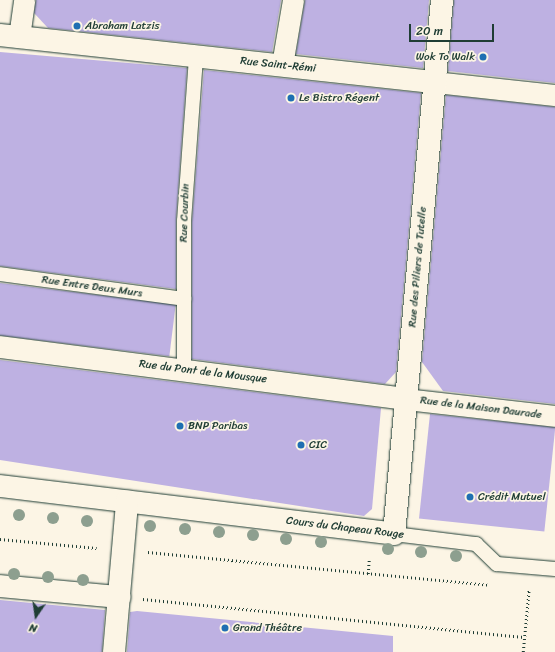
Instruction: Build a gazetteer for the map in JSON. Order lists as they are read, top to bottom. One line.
{"streets":{"street":["Rue Saint-Rémi","Rue des Piliers de Tutelle","Rue du Pont de la Mousque","Rue de la Maison Daurade","Cours du Chapeau Rouge"],"lane":["Rue Courbin","Rue Entre Deux Murs"]},"crossings":[["Rue Saint-Rémi","Rue Courbin"],["Rue Saint-Rémi","Rue des Piliers de Tutelle"],["Rue Courbin","Rue Entre Deux Murs"],["Rue Courbin","Rue du Pont de la Mousque"],["Rue des Piliers de Tutelle","Rue du Pont de la Mousque"],["Rue des Piliers de Tutelle","Rue de la Maison Daurade"],["Rue des Piliers de Tutelle","Cours du Chapeau Rouge"],["Rue du Pont de la Mousque","Rue de la Maison Daurade"]],"places":["Abraham Latzis","Wok To Walk","Le Bistro Régent","BNP Paribas","CIC","Crédit Mutuel","Grand Théâtre"],"scale_bar":"20 m","north":"bottom"}
